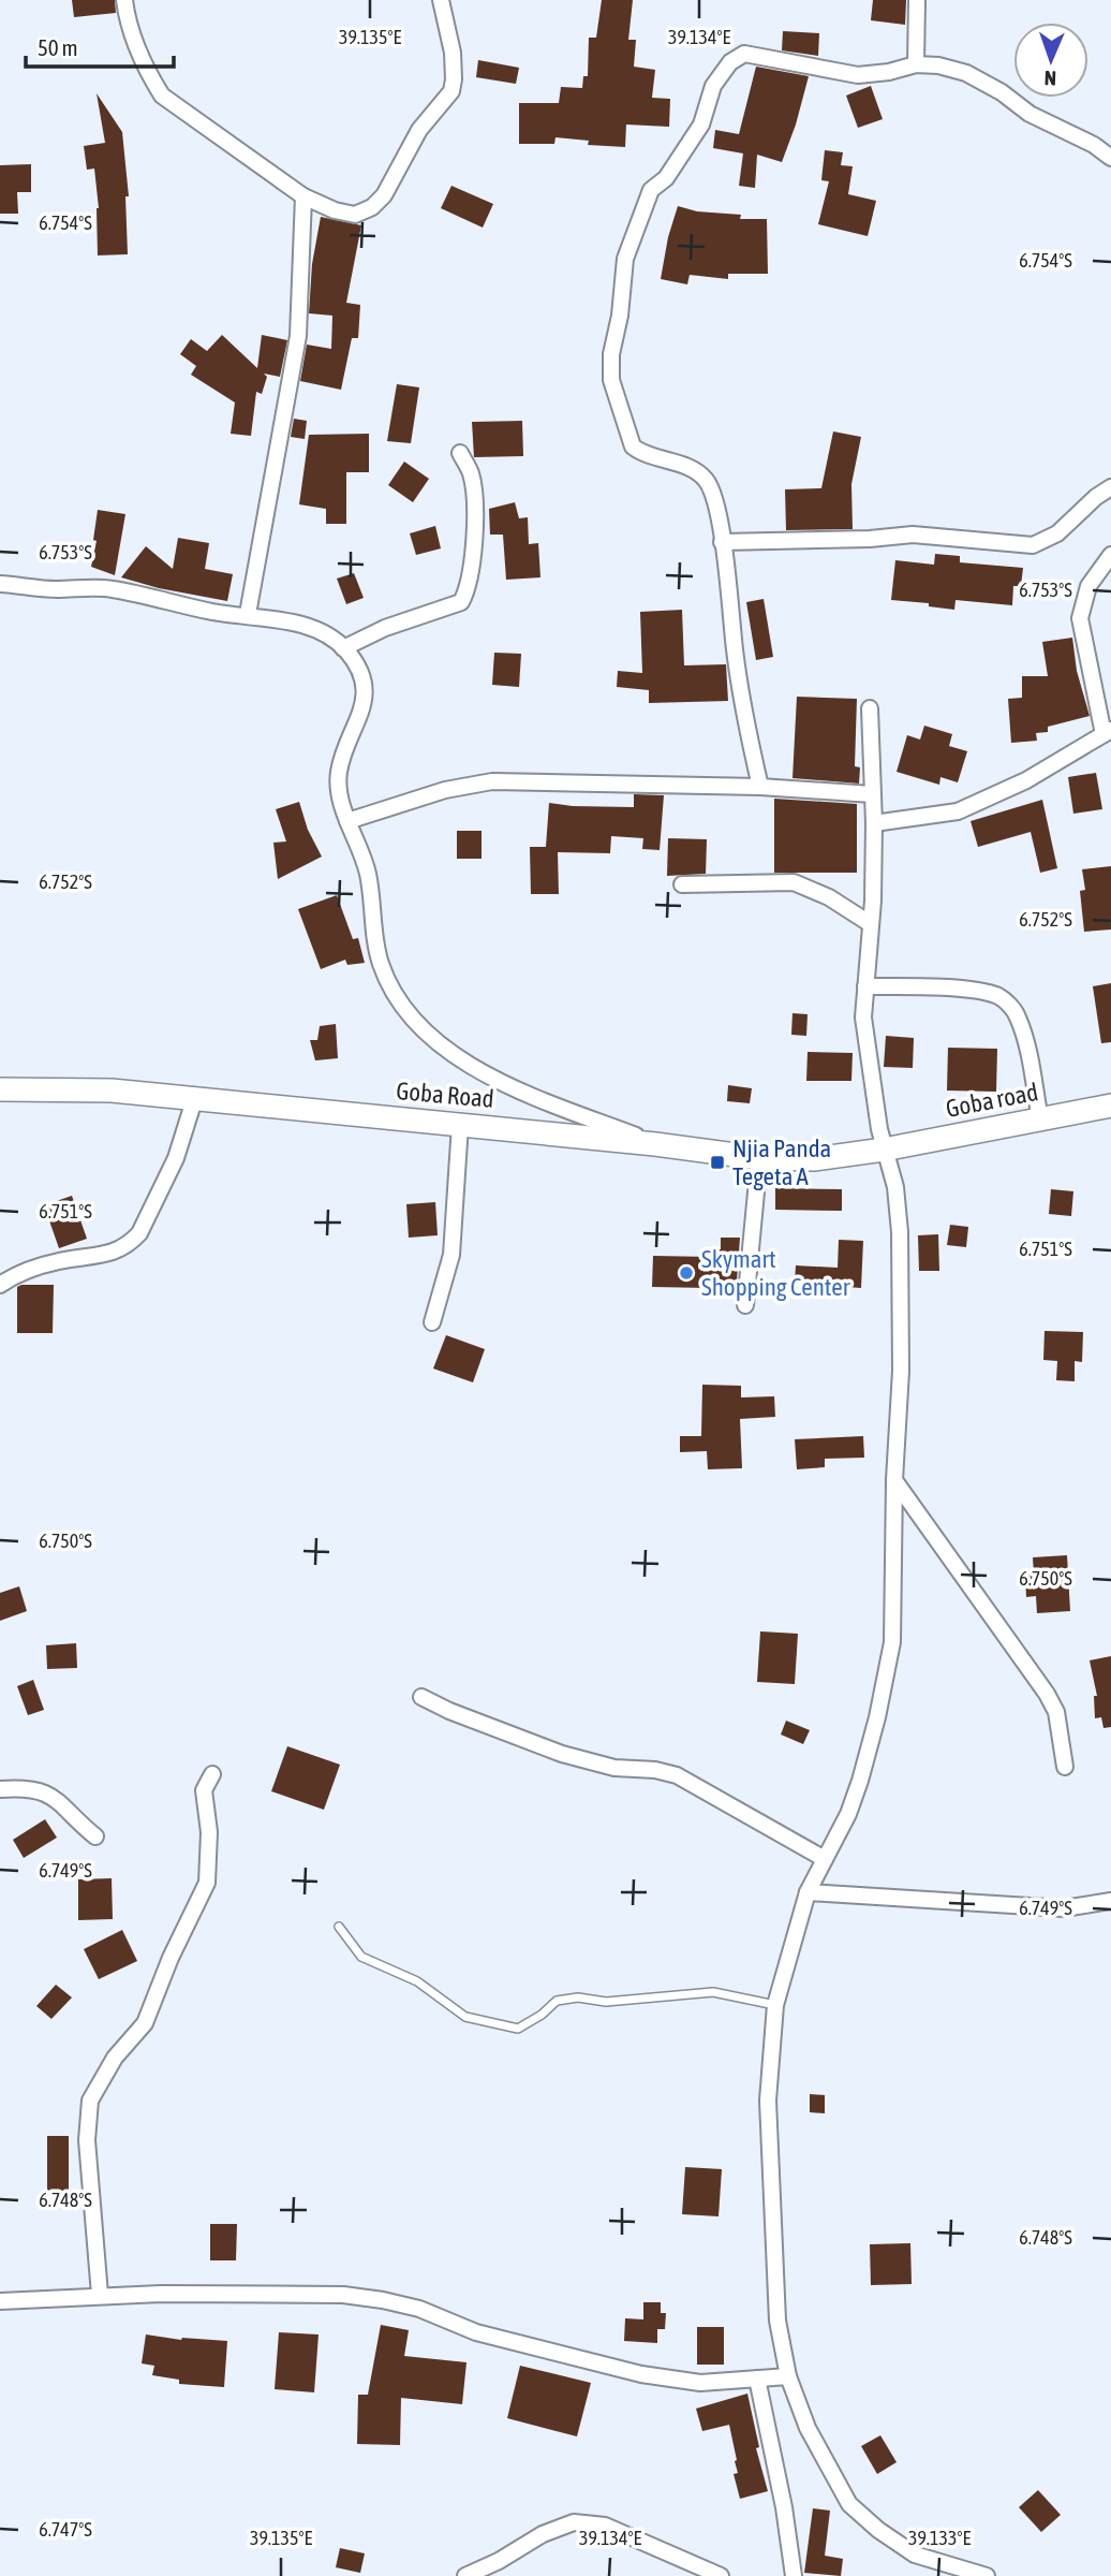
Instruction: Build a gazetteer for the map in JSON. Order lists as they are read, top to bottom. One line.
{"streets":{"main road":["Goba Road","Goba road"]},"crossings":[["Goba Road","Goba road"]],"places":{"transit":["Njia Panda Tegeta A"],"other":["Skymart Shopping Center"]},"scale_bar":"50 m","north":"bottom","coordinates":["39.135°E","39.134°E","6.754°S","6.753°S","6.752°S","6.751°S","6.750°S","6.749°S","6.748°S","6.747°S","39.133°E"]}
